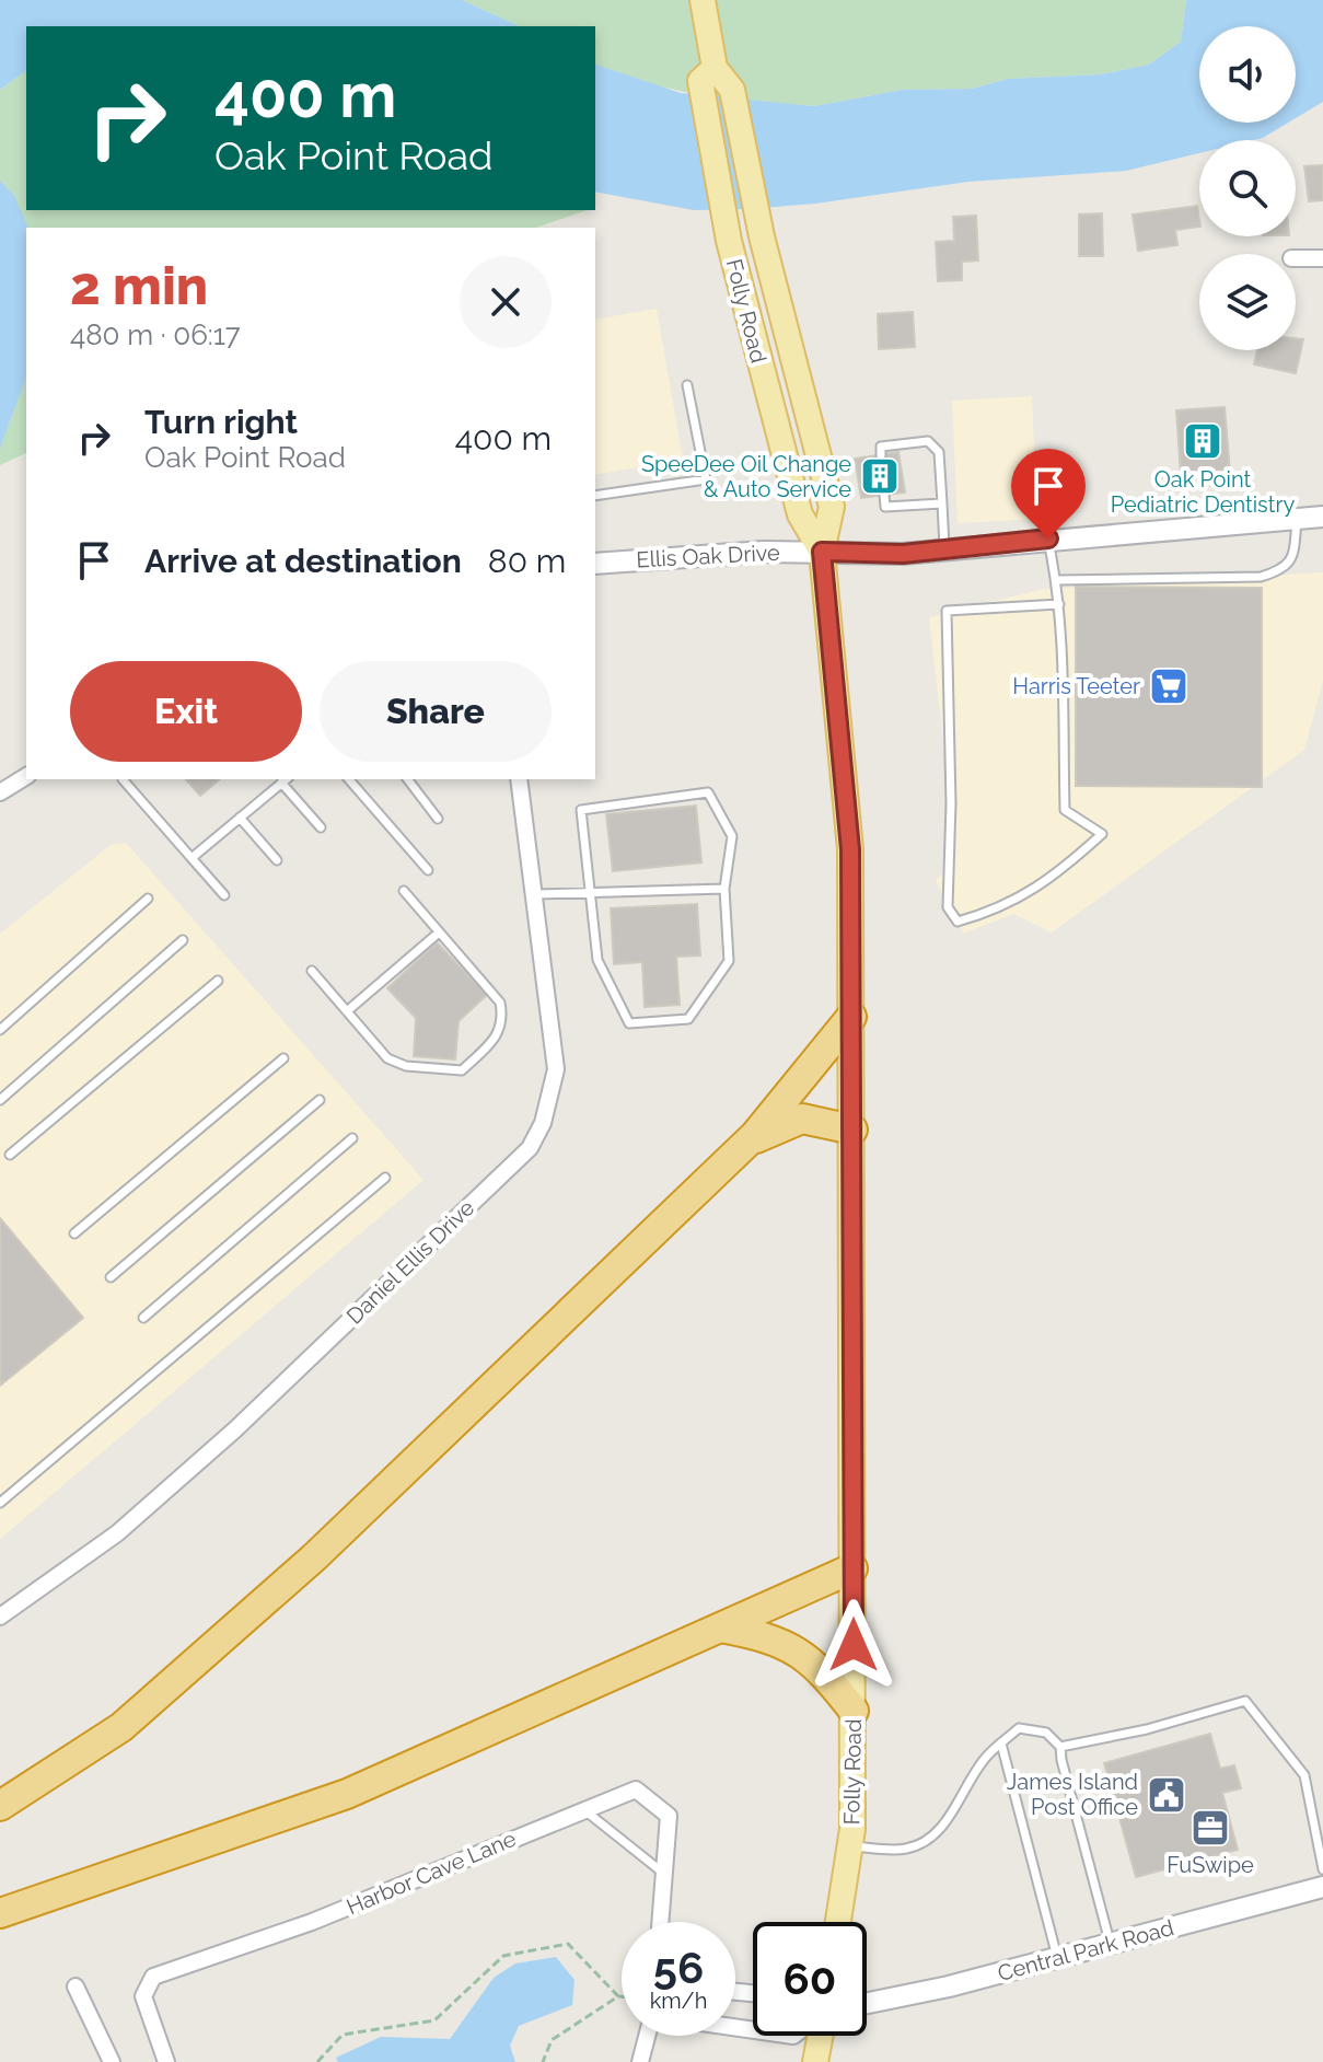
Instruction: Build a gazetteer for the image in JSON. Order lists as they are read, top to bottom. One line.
{"streets":{"main road":["Folly Road"],"street":["Ellis Oak Drive","Daniel Ellis Drive","Harbor Cave Lane","Central Park Road"]},"crossings":[["Folly Road","Ellis Oak Drive"]],"places":{"building":["Oak Point Pediatric Dentistry","SpeeDee Oil Change & Auto Service"],"supermarket":["Harris Teeter"],"public building":["James Island Post Office"],"office":["FuSwipe"]},"page":{"turn":["400 m","Oak Point Road"],"heading":["2 min","480 m · 06:17"],"list":[{"name":"Turn right","note":"Oak Point Road","value":"400 m"},{"name":"Arrive at destination","value":"80 m"}],"buttons":["Exit","Share"],"speed":"56 km/h","limit":"60"}}
